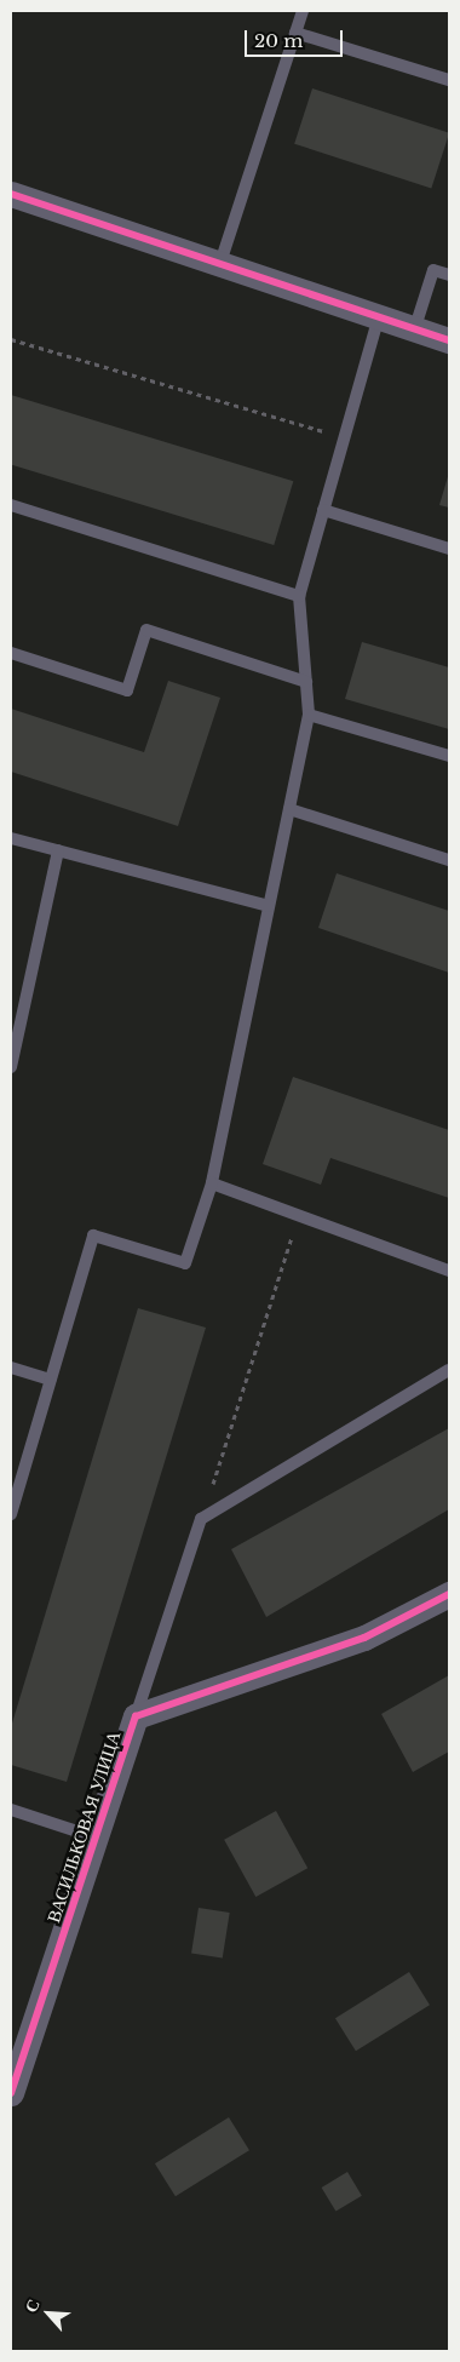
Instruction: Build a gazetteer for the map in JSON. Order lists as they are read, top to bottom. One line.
{"streets":{"street":["ВАСИЛЬКОВАЯ УЛИЦА"]},"scale_bar":"20 m","north":"top left"}
